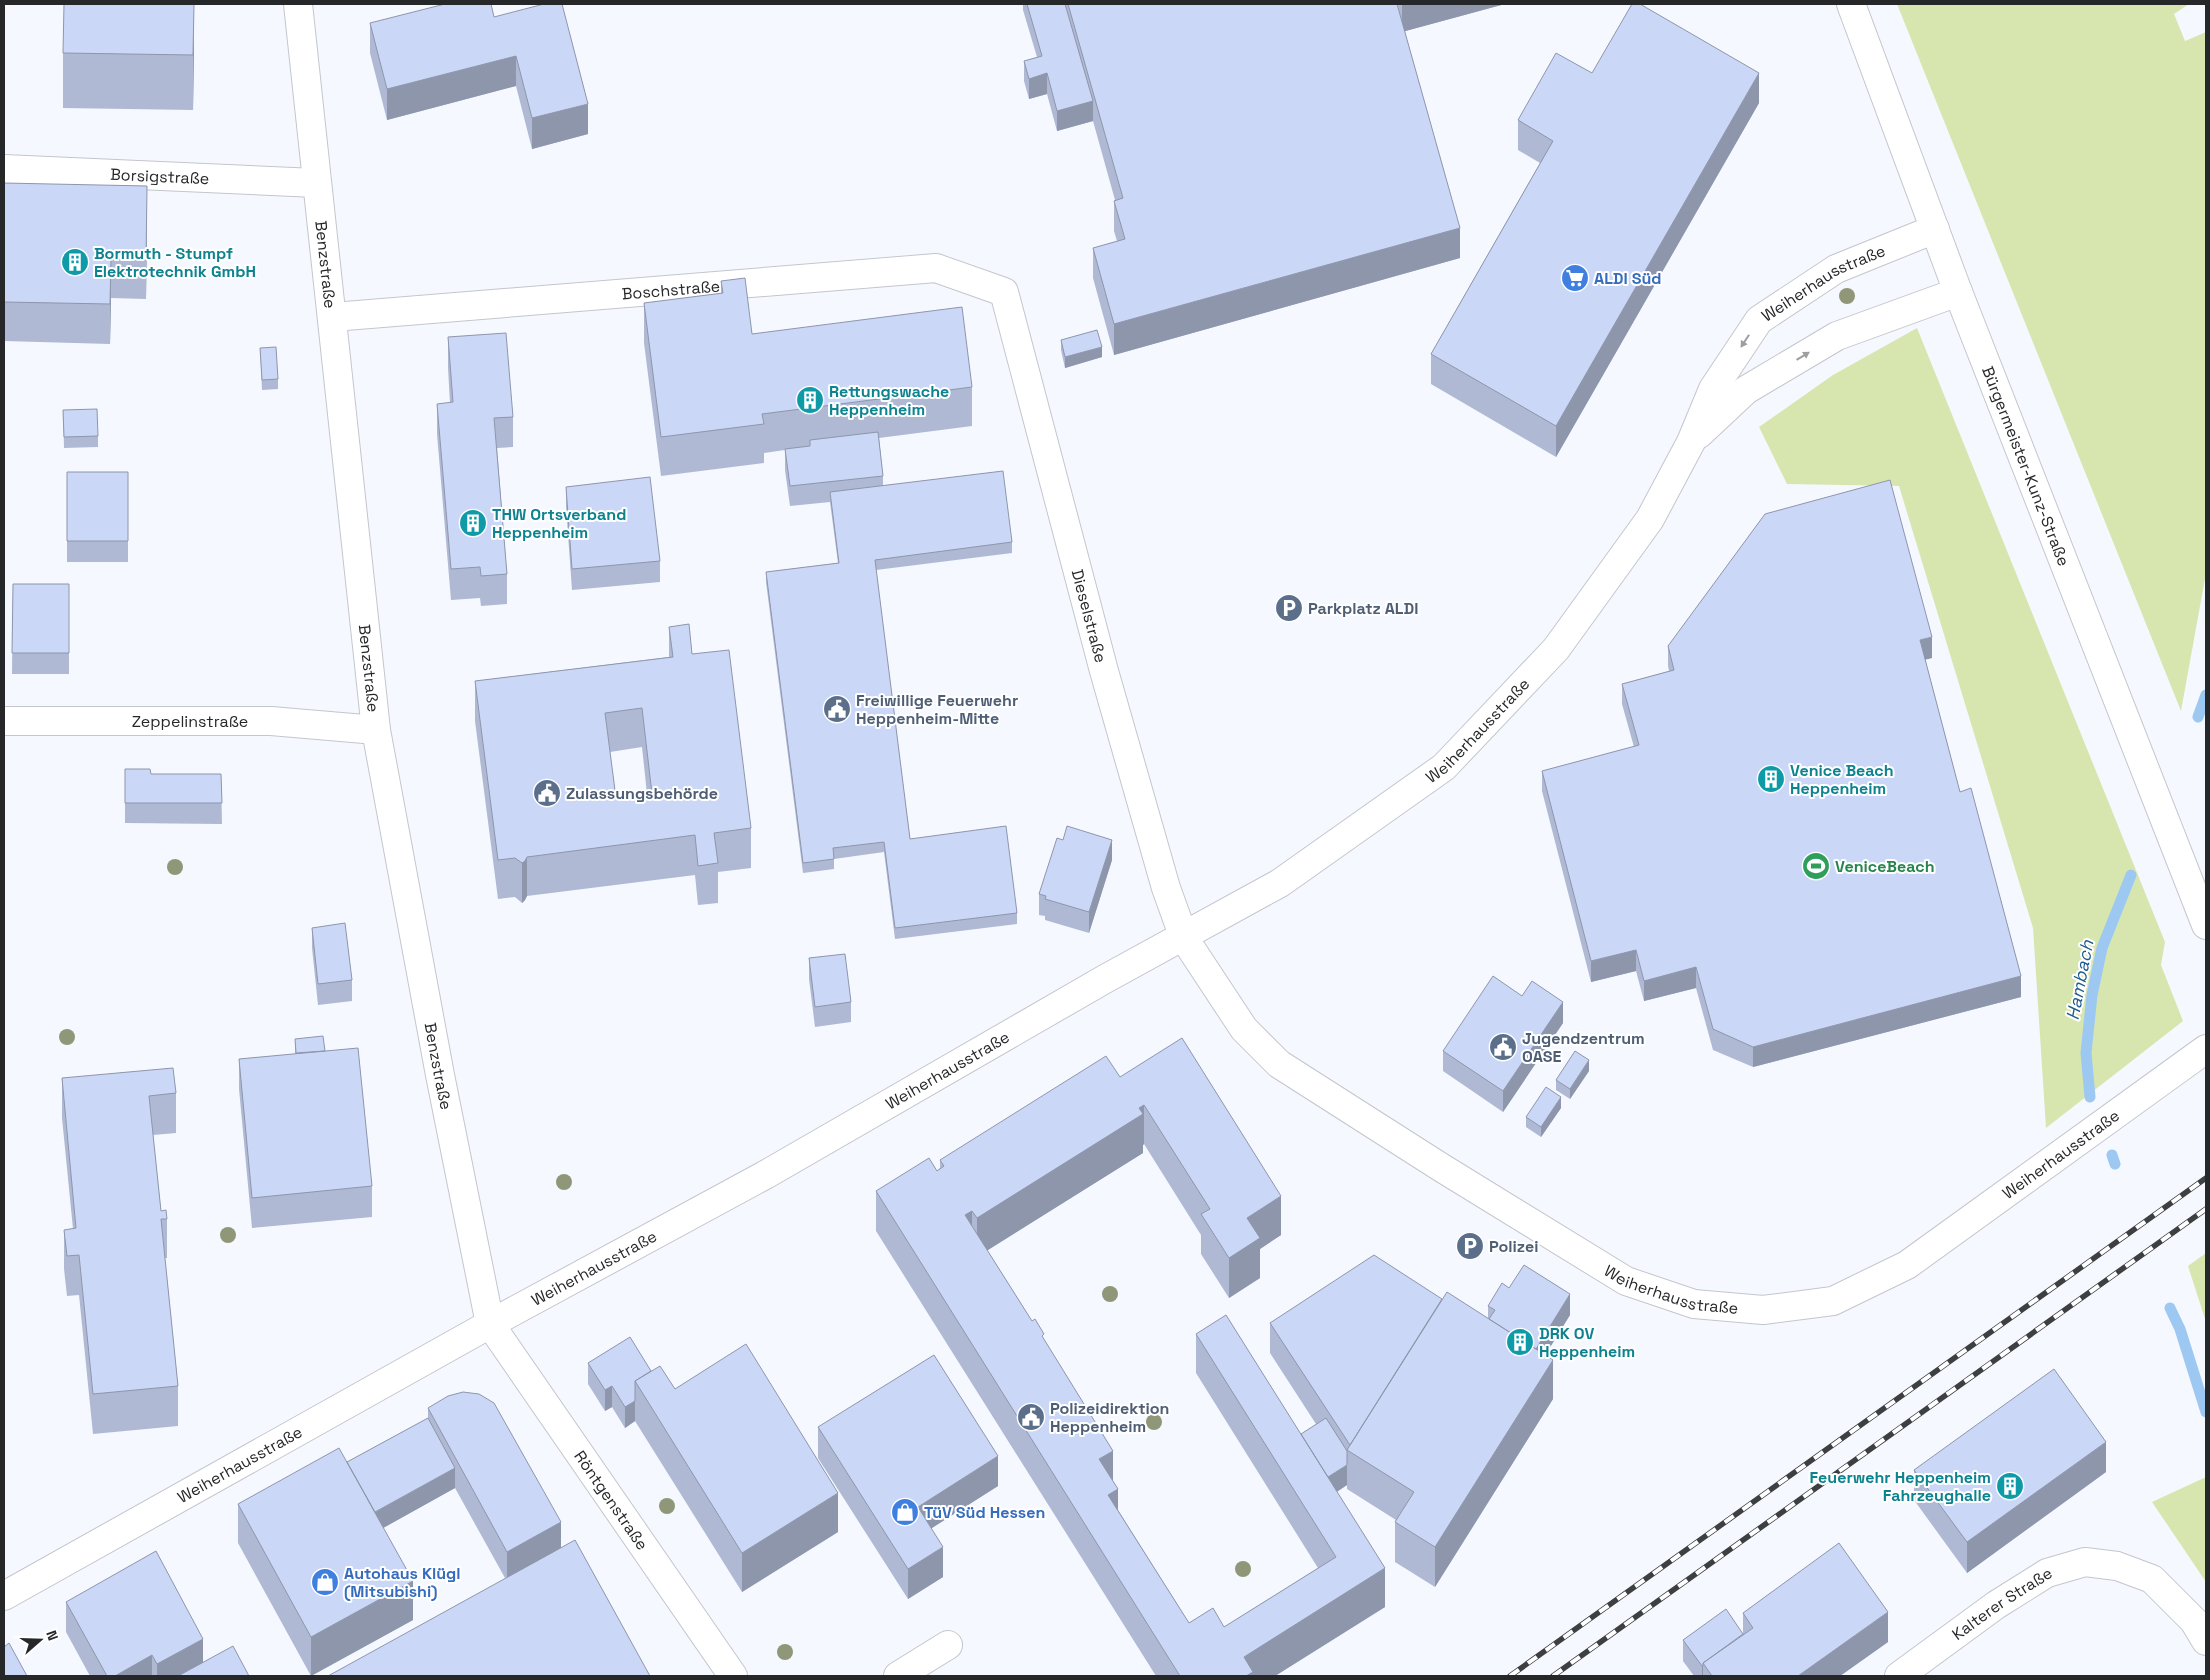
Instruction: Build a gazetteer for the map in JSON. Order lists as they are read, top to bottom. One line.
{"streets":{"street":["Borsigstraße","Benzstraße","Weiherhausstraße","Boschstraße","Bürgermeister-Kunz-Straße","Dieselstraße","Zeppelinstraße","Röntgenstraße","Kalterer Straße"]},"crossings":[["Borsigstraße","Benzstraße"],["Benzstraße","Weiherhausstraße"],["Benzstraße","Boschstraße"],["Benzstraße","Zeppelinstraße"],["Benzstraße","Röntgenstraße"],["Weiherhausstraße","Bürgermeister-Kunz-Straße"],["Weiherhausstraße","Dieselstraße"],["Weiherhausstraße","Röntgenstraße"],["Boschstraße","Dieselstraße"]],"water":["Hambach"],"places":{"building":["Bormuth - Stumpf Elektrotechnik GmbH","Rettungswache Heppenheim","THW Ortsverband Heppenheim","Venice Beach Heppenheim","DRK OV Heppenheim","Feuerwehr Heppenheim Fahrzeughalle"],"supermarket":["ALDI Süd"],"parking":["Parkplatz ALDI","Polizei"],"public building":["Freiwillige Feuerwehr Heppenheim-Mitte","Zulassungsbehörde","Jugendzentrum OASE","Polizeidirektion Heppenheim"],"sports":["VeniceBeach"],"shop":["TüV Süd Hessen","Autohaus Klügl (Mitsubishi)"]},"north":"right"}
